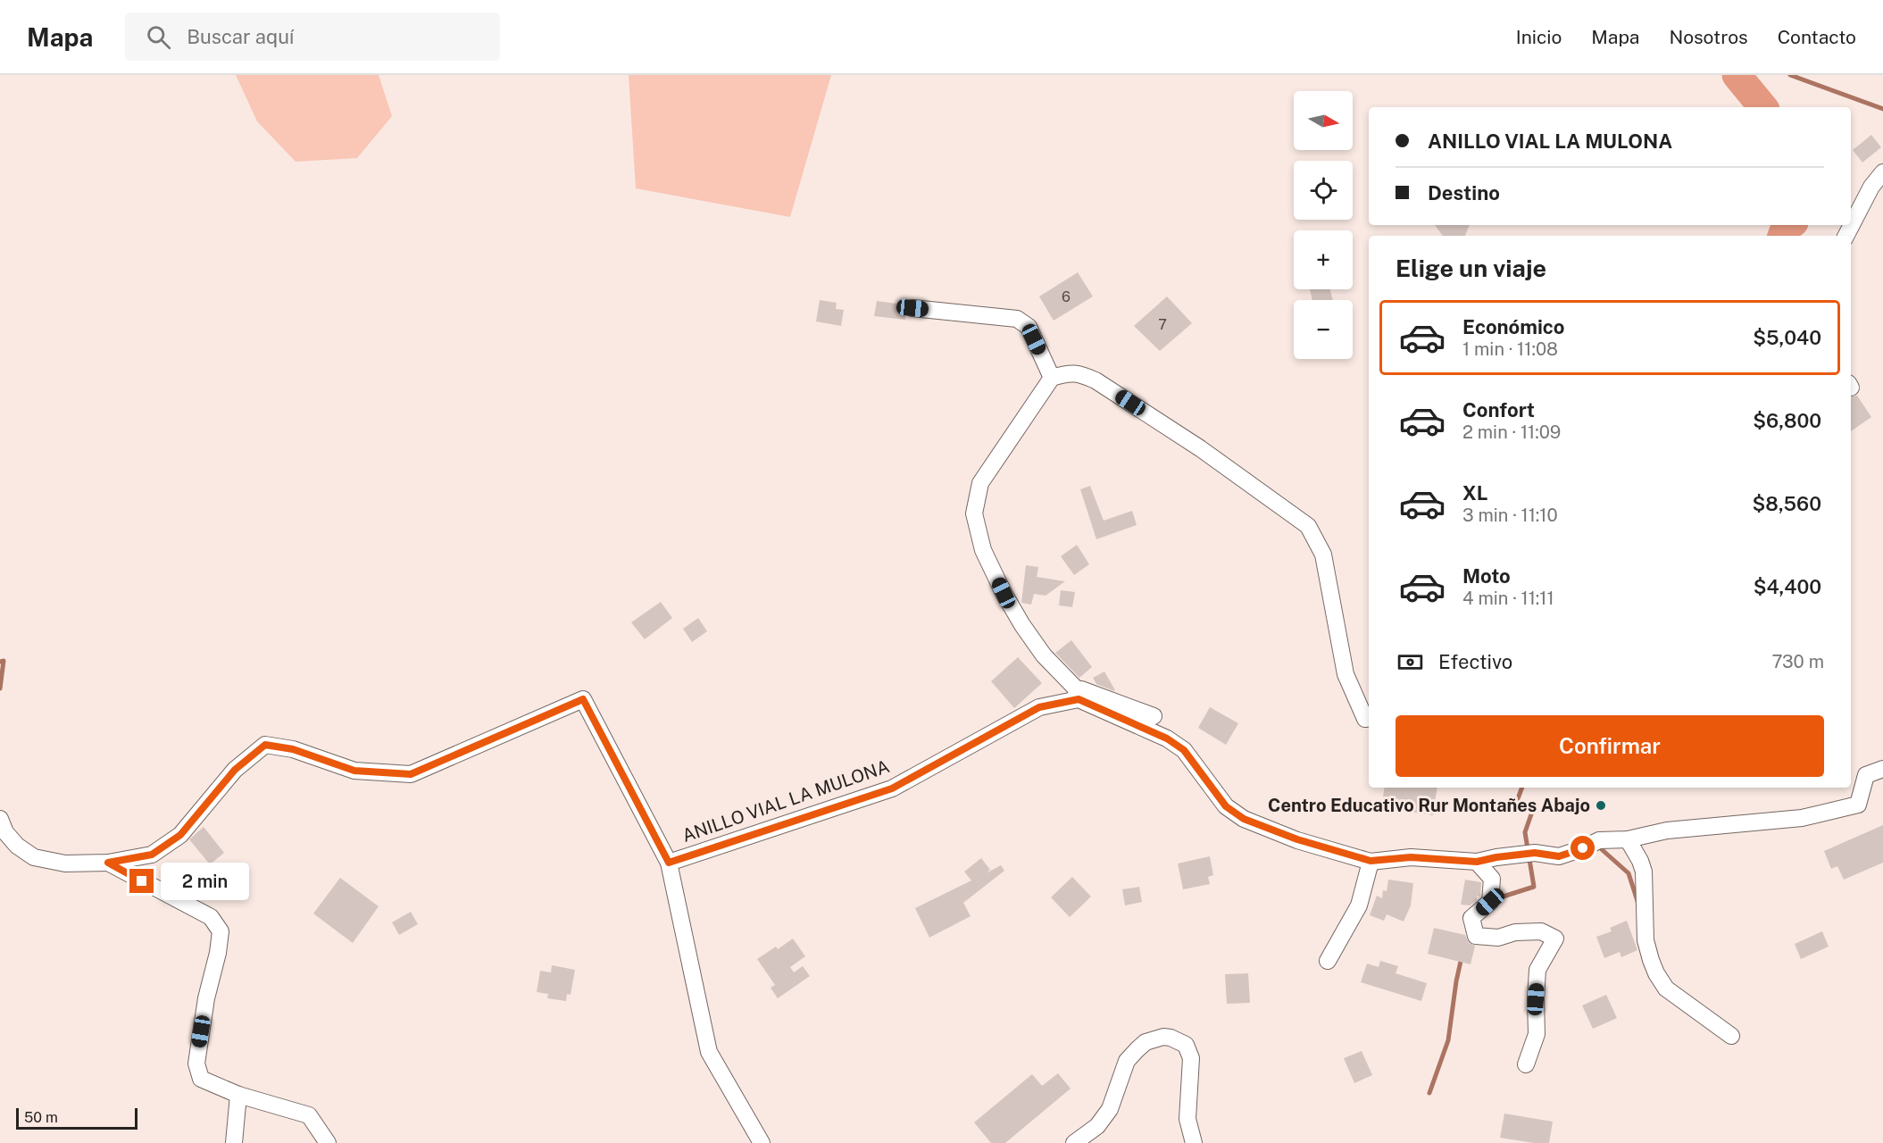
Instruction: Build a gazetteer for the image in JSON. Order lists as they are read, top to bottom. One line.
{"streets":{"street":["ANILLO VIAL LA MULONA"]},"places":["Centro Educativo Rur Montañes Abajo"],"house_numbers":["6","7"],"scale_bar":"50 m","north":"right","page":{"header":"Mapa","search":"Buscar aquí","nav":["Inicio","Mapa","Nosotros","Contacto"],"map_buttons":["+","−"],"banner":["ANILLO VIAL LA MULONA","Destino"],"heading":"Elige un viaje","list":[{"name":"Económico","note":"1 min · 11:08","value":"$5,040"},{"name":"Confort","note":"2 min · 11:09","value":"$6,800"},{"name":"XL","note":"3 min · 11:10","value":"$8,560"},{"name":"Moto","note":"4 min · 11:11","value":"$4,400"}],"pay":["Efectivo","730 m"],"buttons":"Confirmar","bubble":"2 min","scale":"50 m"}}
